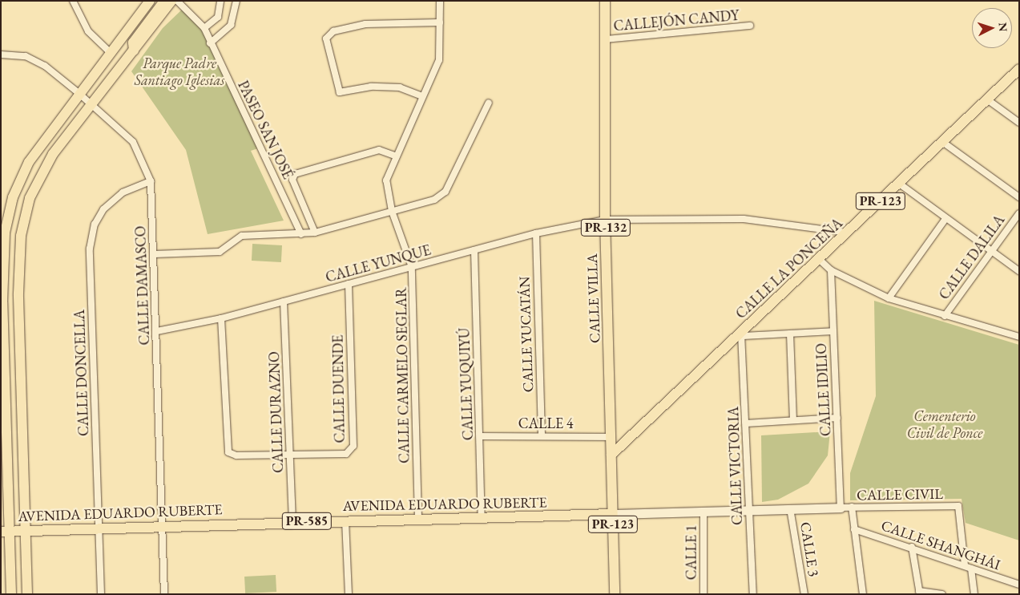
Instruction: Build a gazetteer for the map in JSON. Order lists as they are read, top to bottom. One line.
{"streets":{"main road":["PR-123","PR-132","CALLE LA PONCEÑA","CALLE VILLA","AVENIDA EDUARDO RUBERTE","PR-585"],"street":["CALLEJÓN CANDY","PASEO SAN JOSÉ","CALLE DALILA","CALLE YUNQUE","CALLE DAMASCO","CALLE YUCATÁN","CALLE DONCELLA","CALLE CARMELO SEGLAR","CALLE YUQUIYÚ","CALLE DUENDE","CALLE IDILIO","CALLE DURAZNO","CALLE 4","CALLE VICTORIA","CALLE CIVIL","CALLE SHANGHÁI","CALLE 3","CALLE 1"]},"crossings":[["CALLEJÓN CANDY","CALLE VILLA"],["CALLE YUNQUE","CALLE LA PONCEÑA"],["CALLE YUNQUE","CALLE DAMASCO"],["CALLE YUNQUE","CALLE VILLA"],["CALLE YUNQUE","CALLE YUCATÁN"],["CALLE YUNQUE","CALLE CARMELO SEGLAR"],["CALLE YUNQUE","CALLE YUQUIYÚ"],["CALLE YUNQUE","CALLE DUENDE"],["CALLE YUNQUE","CALLE DURAZNO"],["CALLE LA PONCEÑA","CALLE VILLA"],["CALLE LA PONCEÑA","CALLE VICTORIA"],["CALLE DAMASCO","CALLE DONCELLA"],["CALLE DAMASCO","AVENIDA EDUARDO RUBERTE"],["CALLE VILLA","CALLE 4"],["CALLE VILLA","AVENIDA EDUARDO RUBERTE"],["CALLE YUCATÁN","CALLE 4"],["CALLE DONCELLA","AVENIDA EDUARDO RUBERTE"],["CALLE CARMELO SEGLAR","AVENIDA EDUARDO RUBERTE"],["CALLE YUQUIYÚ","CALLE 4"],["CALLE YUQUIYÚ","AVENIDA EDUARDO RUBERTE"],["CALLE DUENDE","CALLE DURAZNO"],["CALLE IDILIO","CALLE CIVIL"],["CALLE IDILIO","AVENIDA EDUARDO RUBERTE"],["CALLE DURAZNO","AVENIDA EDUARDO RUBERTE"],["CALLE VICTORIA","AVENIDA EDUARDO RUBERTE"],["CALLE CIVIL","AVENIDA EDUARDO RUBERTE"],["CALLE CIVIL","CALLE SHANGHÁI"],["AVENIDA EDUARDO RUBERTE","CALLE 3"],["AVENIDA EDUARDO RUBERTE","CALLE 1"]],"parks":["Parque Padre Santiago Iglesias","Cementerio Civil de Ponce"],"north":"right"}
